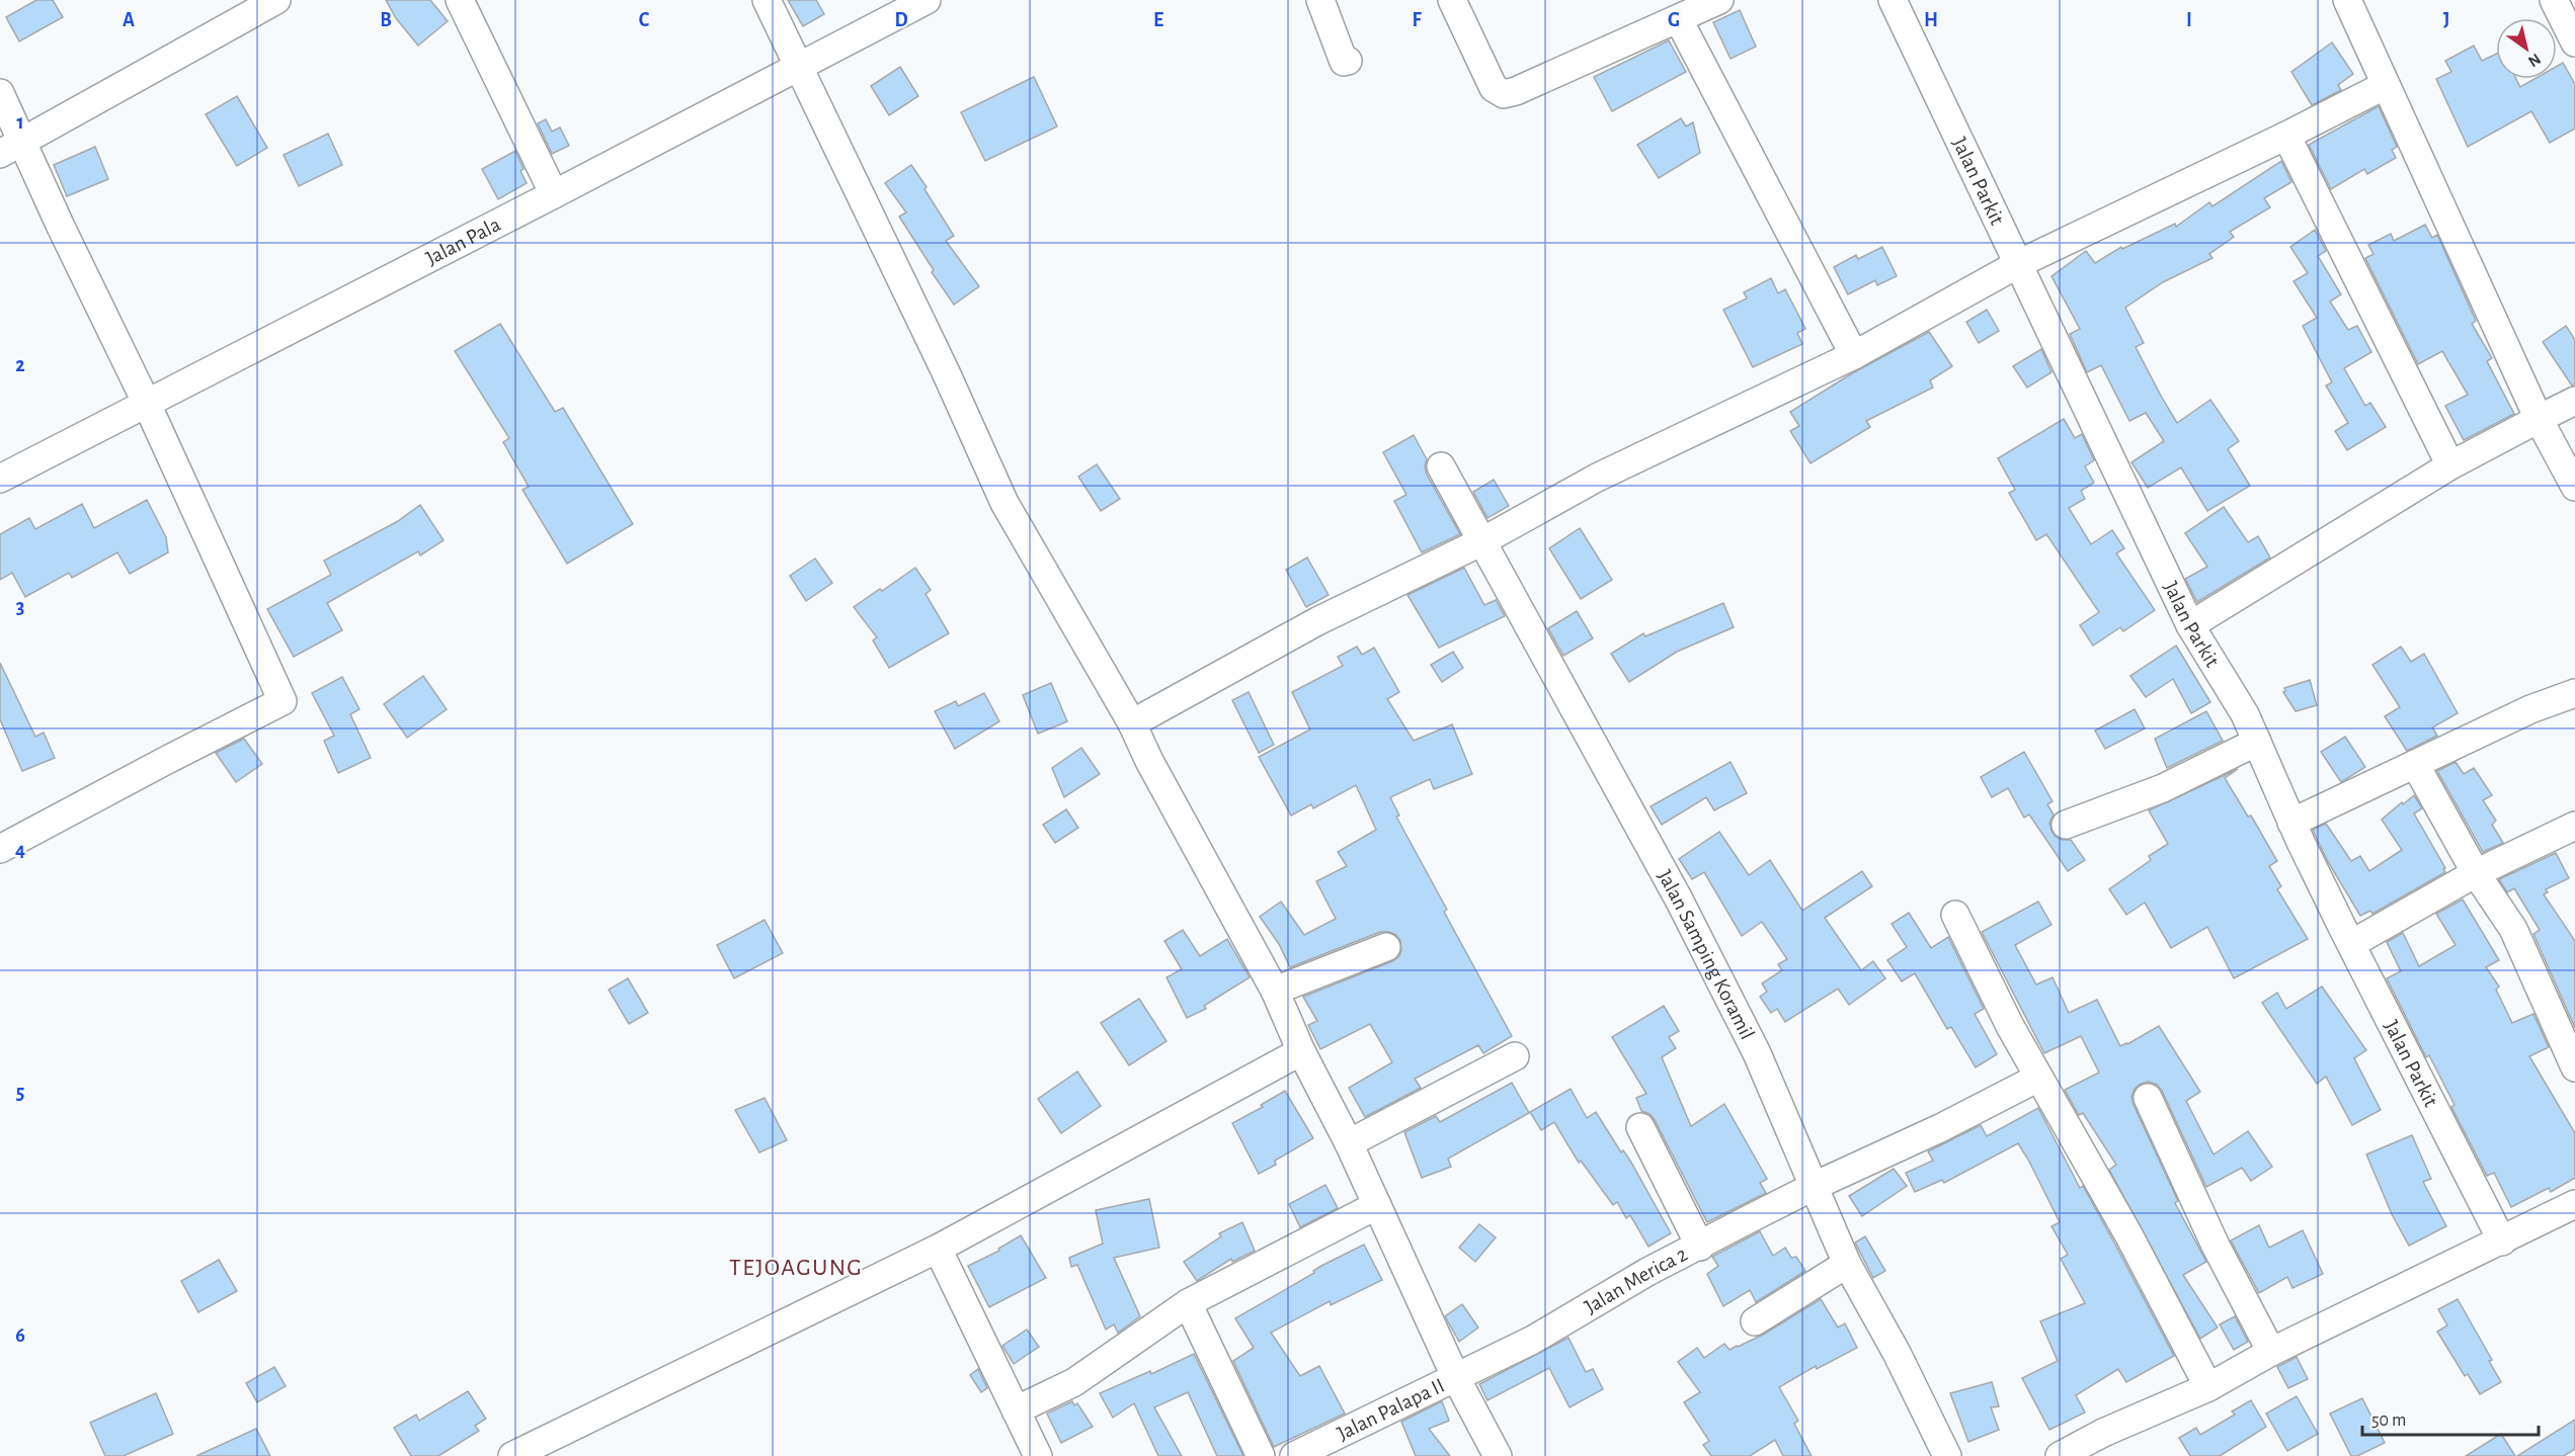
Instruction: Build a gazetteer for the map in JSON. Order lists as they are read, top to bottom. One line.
{"streets":{"street":["Jalan Parkit","Jalan Pala","Jalan Samping Koramil","Jalan Merica 2","Jalan Palapa II"]},"crossings":[["Jalan Samping Koramil","Jalan Merica 2"],["Jalan Merica 2","Jalan Palapa II"]],"districts":["TEJOAGUNG"],"scale_bar":"50 m","north":"bottom right","grid":{"columns":["A","B","C","D","E","F","G","H","I","J"],"rows":["1","2","3","4","5","6"]}}
